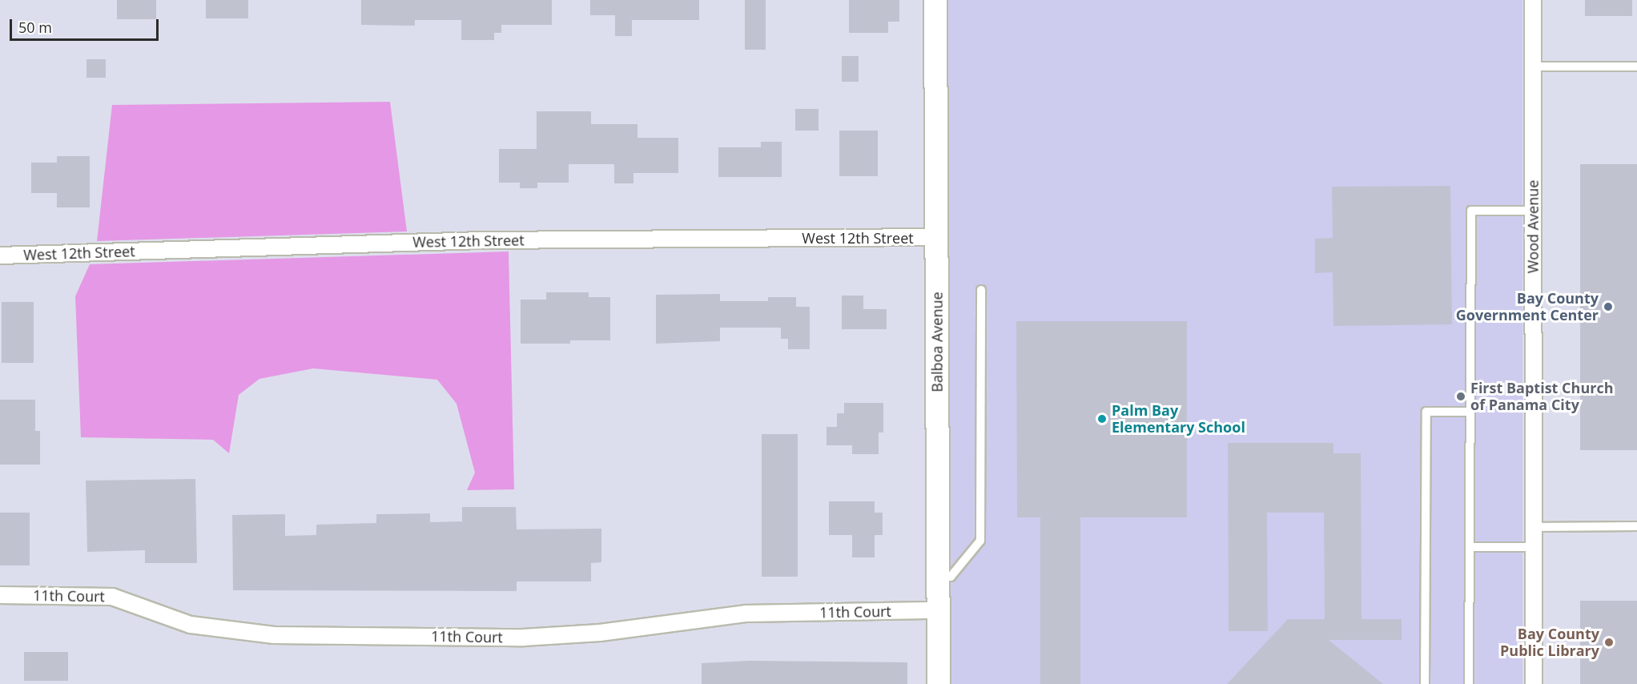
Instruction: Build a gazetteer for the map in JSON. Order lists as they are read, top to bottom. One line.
{"streets":{"street":["Wood Avenue","West 12th Street","Balboa Avenue","11th Court"]},"crossings":[["West 12th Street","Balboa Avenue"],["Balboa Avenue","11th Court"]],"places":["Bay County Government Center","First Baptist Church of Panama City","Palm Bay Elementary School","Bay County Public Library"],"scale_bar":"50 m"}
